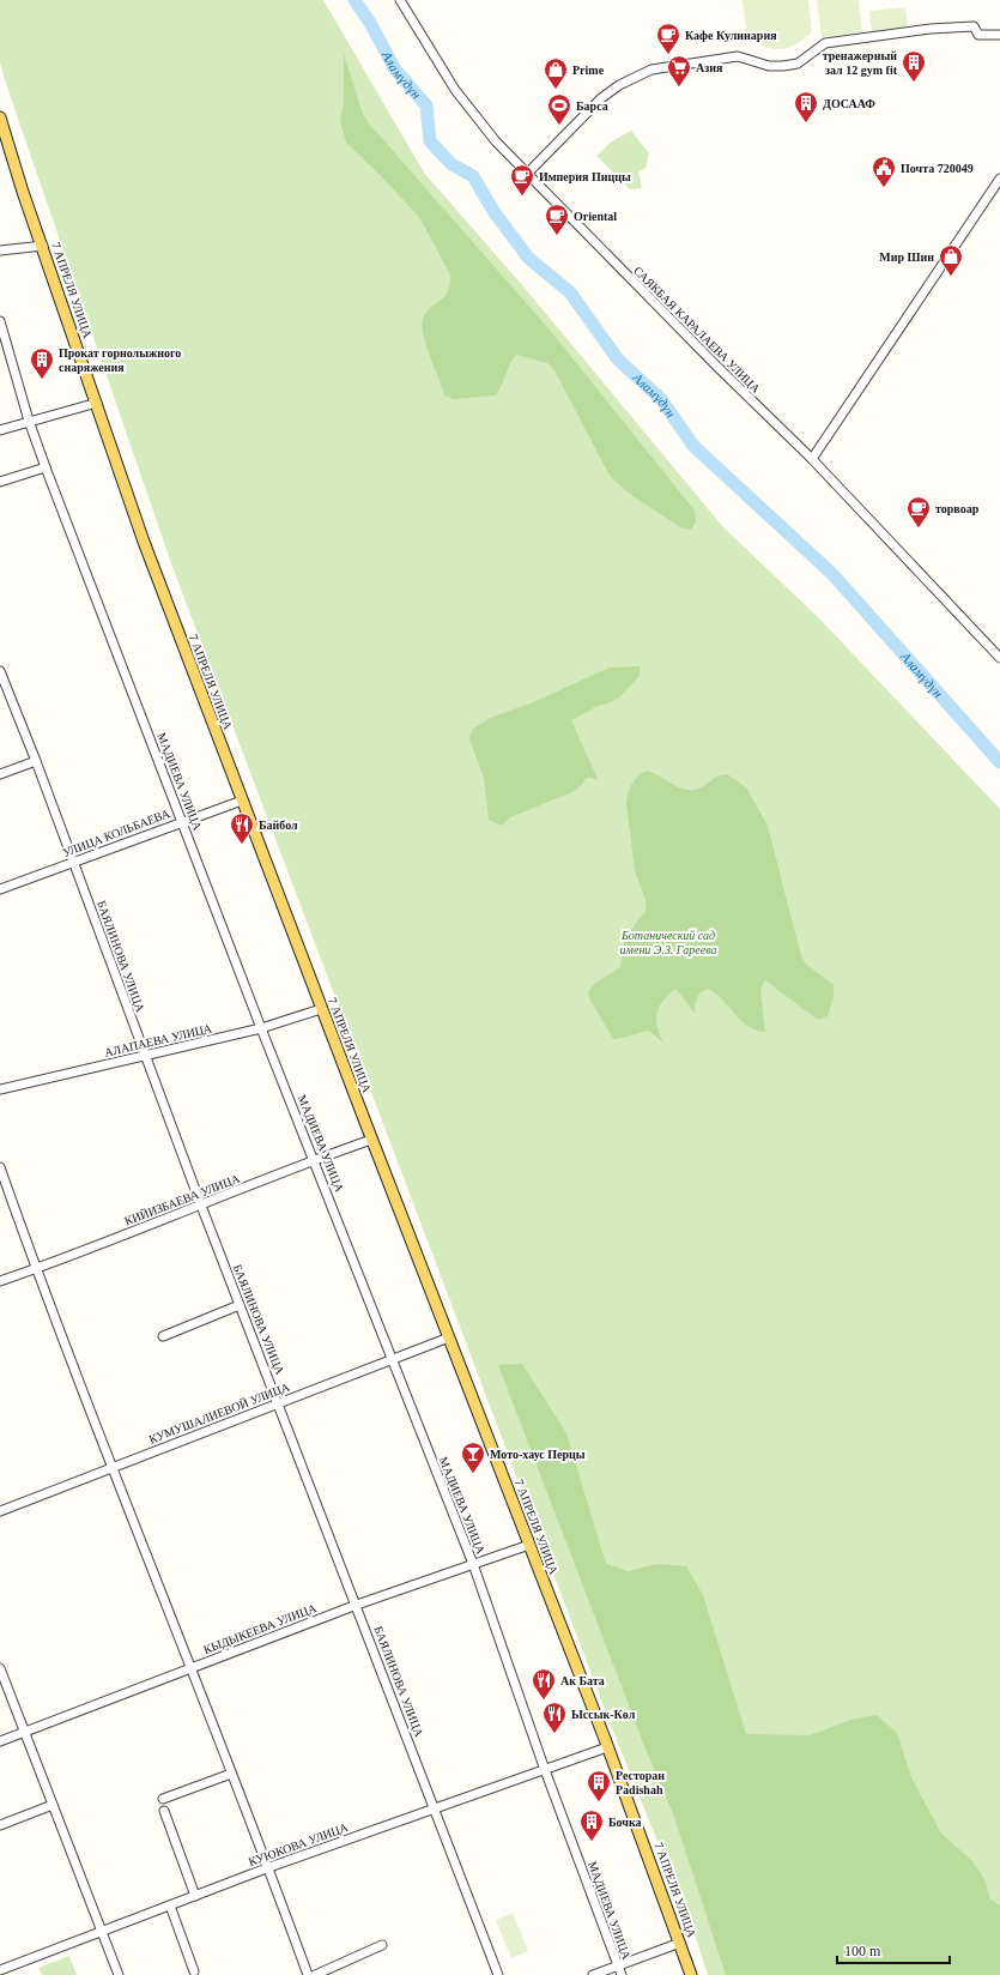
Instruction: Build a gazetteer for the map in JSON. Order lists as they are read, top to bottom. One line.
{"streets":{"main road":["7 АПРЕЛЯ УЛИЦА"],"street":["САЯКБАЯ КАРАЛАЕВА УЛИЦА","МАДИЕВА УЛИЦА","УЛИЦА КОЛЬБАЕВА","БАЯЛИНОВА УЛИЦА","АЛАПАЕВА УЛИЦА","КИЙИЗБАЕВА УЛИЦА","КУМУШАЛИЕВОЙ УЛИЦА","КЫДЫКЕЕВА УЛИЦА","КУЮКОВА УЛИЦА"]},"crossings":[["7 АПРЕЛЯ УЛИЦА","УЛИЦА КОЛЬБАЕВА"],["7 АПРЕЛЯ УЛИЦА","АЛАПАЕВА УЛИЦА"],["7 АПРЕЛЯ УЛИЦА","КИЙИЗБАЕВА УЛИЦА"],["7 АПРЕЛЯ УЛИЦА","КУМУШАЛИЕВОЙ УЛИЦА"],["7 АПРЕЛЯ УЛИЦА","КЫДЫКЕЕВА УЛИЦА"],["7 АПРЕЛЯ УЛИЦА","КУЮКОВА УЛИЦА"],["МАДИЕВА УЛИЦА","УЛИЦА КОЛЬБАЕВА"],["МАДИЕВА УЛИЦА","АЛАПАЕВА УЛИЦА"],["МАДИЕВА УЛИЦА","КИЙИЗБАЕВА УЛИЦА"],["МАДИЕВА УЛИЦА","КУМУШАЛИЕВОЙ УЛИЦА"],["МАДИЕВА УЛИЦА","КЫДЫКЕЕВА УЛИЦА"],["МАДИЕВА УЛИЦА","КУЮКОВА УЛИЦА"],["УЛИЦА КОЛЬБАЕВА","БАЯЛИНОВА УЛИЦА"],["БАЯЛИНОВА УЛИЦА","АЛАПАЕВА УЛИЦА"],["БАЯЛИНОВА УЛИЦА","КИЙИЗБАЕВА УЛИЦА"],["БАЯЛИНОВА УЛИЦА","КУМУШАЛИЕВОЙ УЛИЦА"],["БАЯЛИНОВА УЛИЦА","КЫДЫКЕЕВА УЛИЦА"],["БАЯЛИНОВА УЛИЦА","КУЮКОВА УЛИЦА"]],"water":["Аламүдүн"],"parks":["Ботанический сад имени Э.З. Гареева"],"places":{"cafe":["Кафе Кулинария","Империя Пиццы","Oriental","торвоар"],"building":["тренажерный зал 12 gym fit","ДОСААФ","Прокат горнолыжного снаряжения","Ресторан Padishah","Бочка"],"supermarket":["Азия"],"shop":["Prime","Мир Шин"],"sports":["Барса"],"public building":["Почта 720049"],"restaurant":["Байбол","Ак Бата","Ыссык-Көл"],"bar":["Мото-хаус Перцы"]},"scale_bar":"100 m"}
